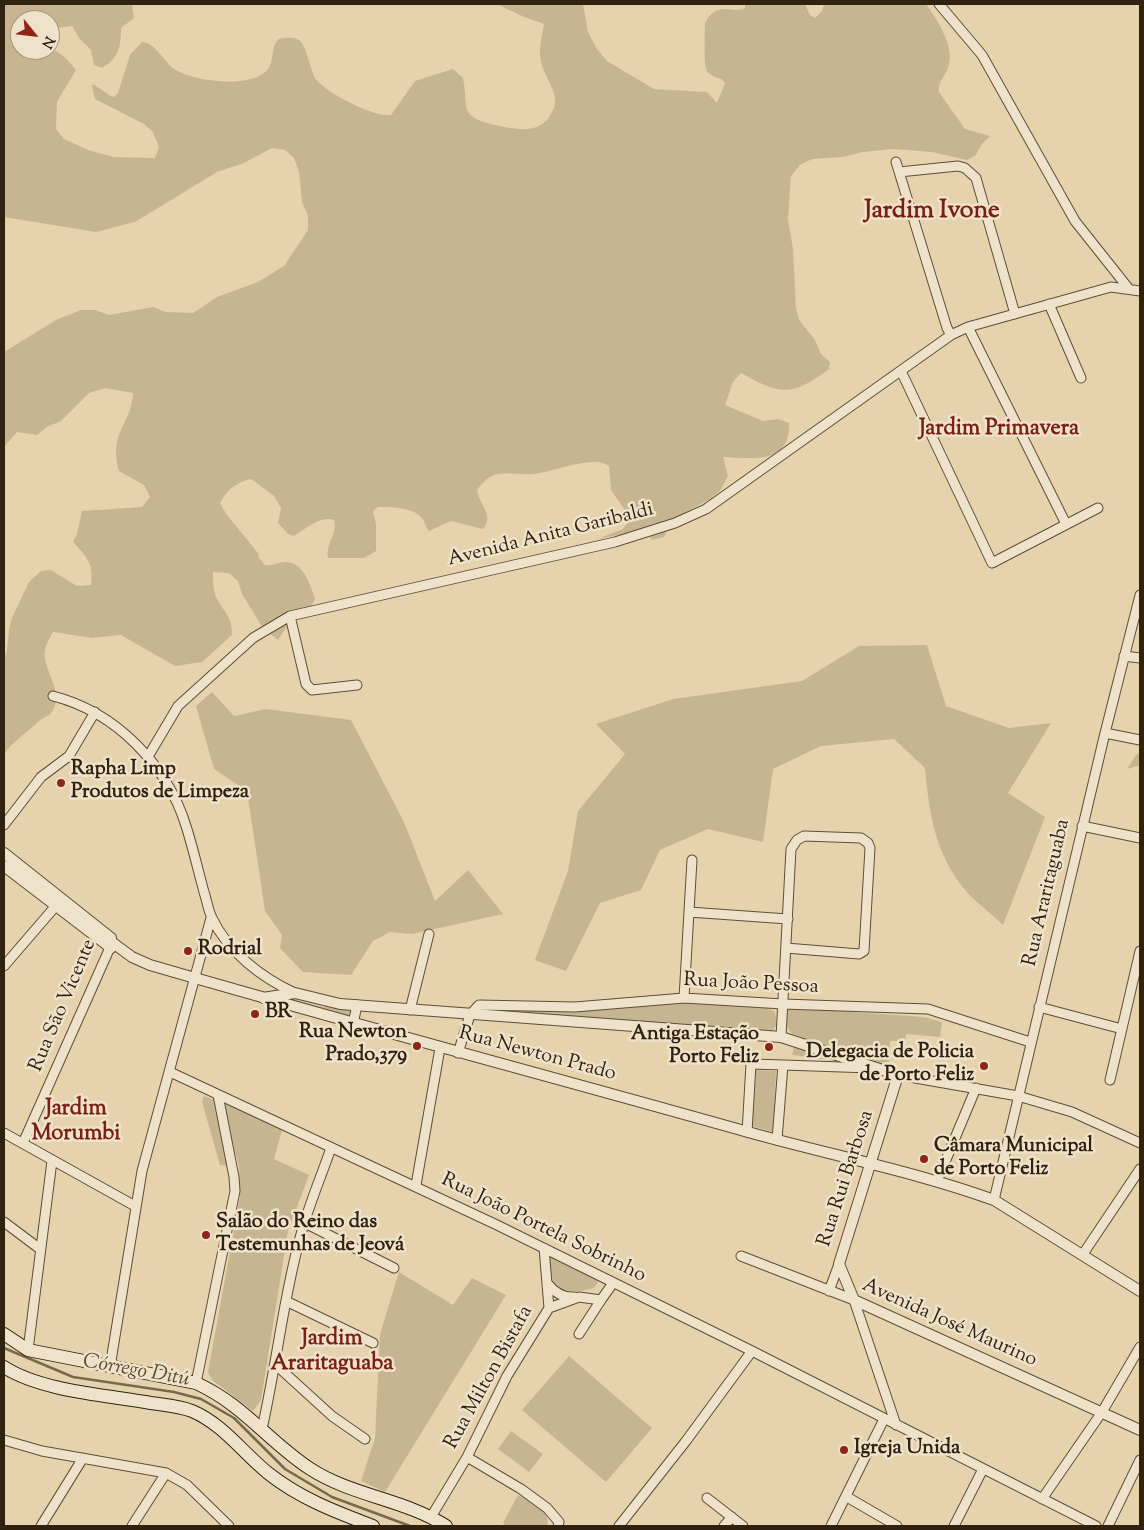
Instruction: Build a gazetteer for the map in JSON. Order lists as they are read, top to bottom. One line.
{"streets":{"street":["Avenida Anita Garibaldi","Rua Araritaguaba","Rua João Pessoa","Rua São Vicente","Rua Newton Prado","Rua Rui Barbosa","Rua João Portela Sobrinho","Avenida José Maurino","Rua Milton Bistafa"]},"crossings":[["Rua Araritaguaba","Rua João Pessoa"],["Rua Araritaguaba","Rua Newton Prado"],["Rua São Vicente","Rua Newton Prado"],["Rua Newton Prado","Rua Rui Barbosa"],["Rua Rui Barbosa","Rua João Portela Sobrinho"],["Rua Rui Barbosa","Avenida José Maurino"],["Rua João Portela Sobrinho","Rua Milton Bistafa"]],"districts":["Jardim Ivone","Jardim Primavera","Jardim Morumbi","Jardim Araritaguaba"],"water":["Córrego Ditú"],"places":["Rapha Limp Produtos de Limpeza","Rodrial","BR","Rua Newton Prado,379","Antiga Estação Porto Feliz","Delegacia de Policia de Porto Feliz","Câmara Municipal de Porto Feliz","Salão do Reino das Testemunhas de Jeová","Igreja Unida"],"north":"bottom right"}
